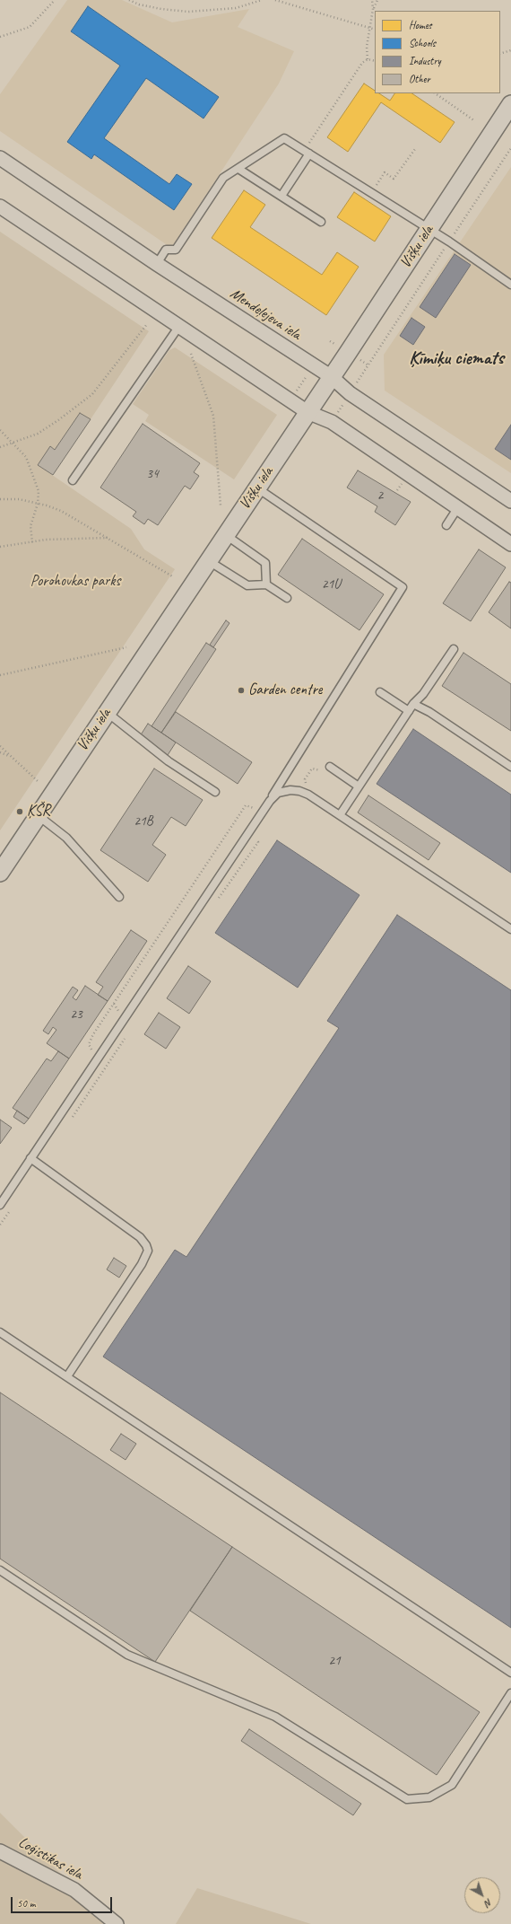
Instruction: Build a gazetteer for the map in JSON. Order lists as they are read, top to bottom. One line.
{"streets":{"street":["Višķu iela","Mendeļejeva iela","Loģistikas iela"]},"crossings":[["Višķu iela","Mendeļejeva iela"]],"districts":["Ķīmiķu ciemats"],"parks":["Porohovkas parks"],"places":["Garden centre","ĶŠR"],"house_numbers":["34","2","21U","21B","23","21"],"legend":["Homes","Schools","Industry","Other"],"scale_bar":"50 m","north":"bottom right"}
